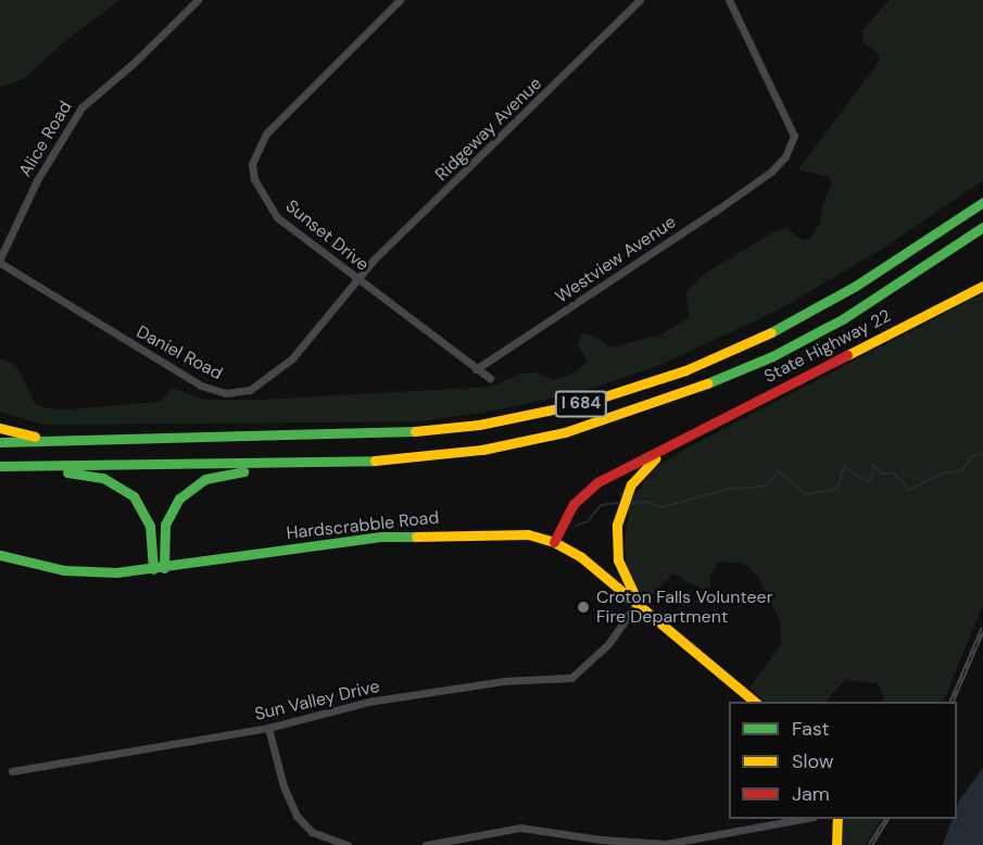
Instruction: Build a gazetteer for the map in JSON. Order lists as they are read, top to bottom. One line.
{"streets":{"main road":["State Highway 22","I 684","Hardscrabble Road"],"street":["Ridgeway Avenue","Alice Road","Sunset Drive","Westview Avenue","Daniel Road","Sun Valley Drive"]},"crossings":[["Ridgeway Avenue","Sunset Drive"],["Ridgeway Avenue","Daniel Road"],["Alice Road","Daniel Road"],["Sunset Drive","Westview Avenue"],["Sunset Drive","Daniel Road"],["Hardscrabble Road","Sun Valley Drive"]],"places":["Croton Falls Volunteer Fire Department"],"legend":["Fast","Slow","Jam"]}
